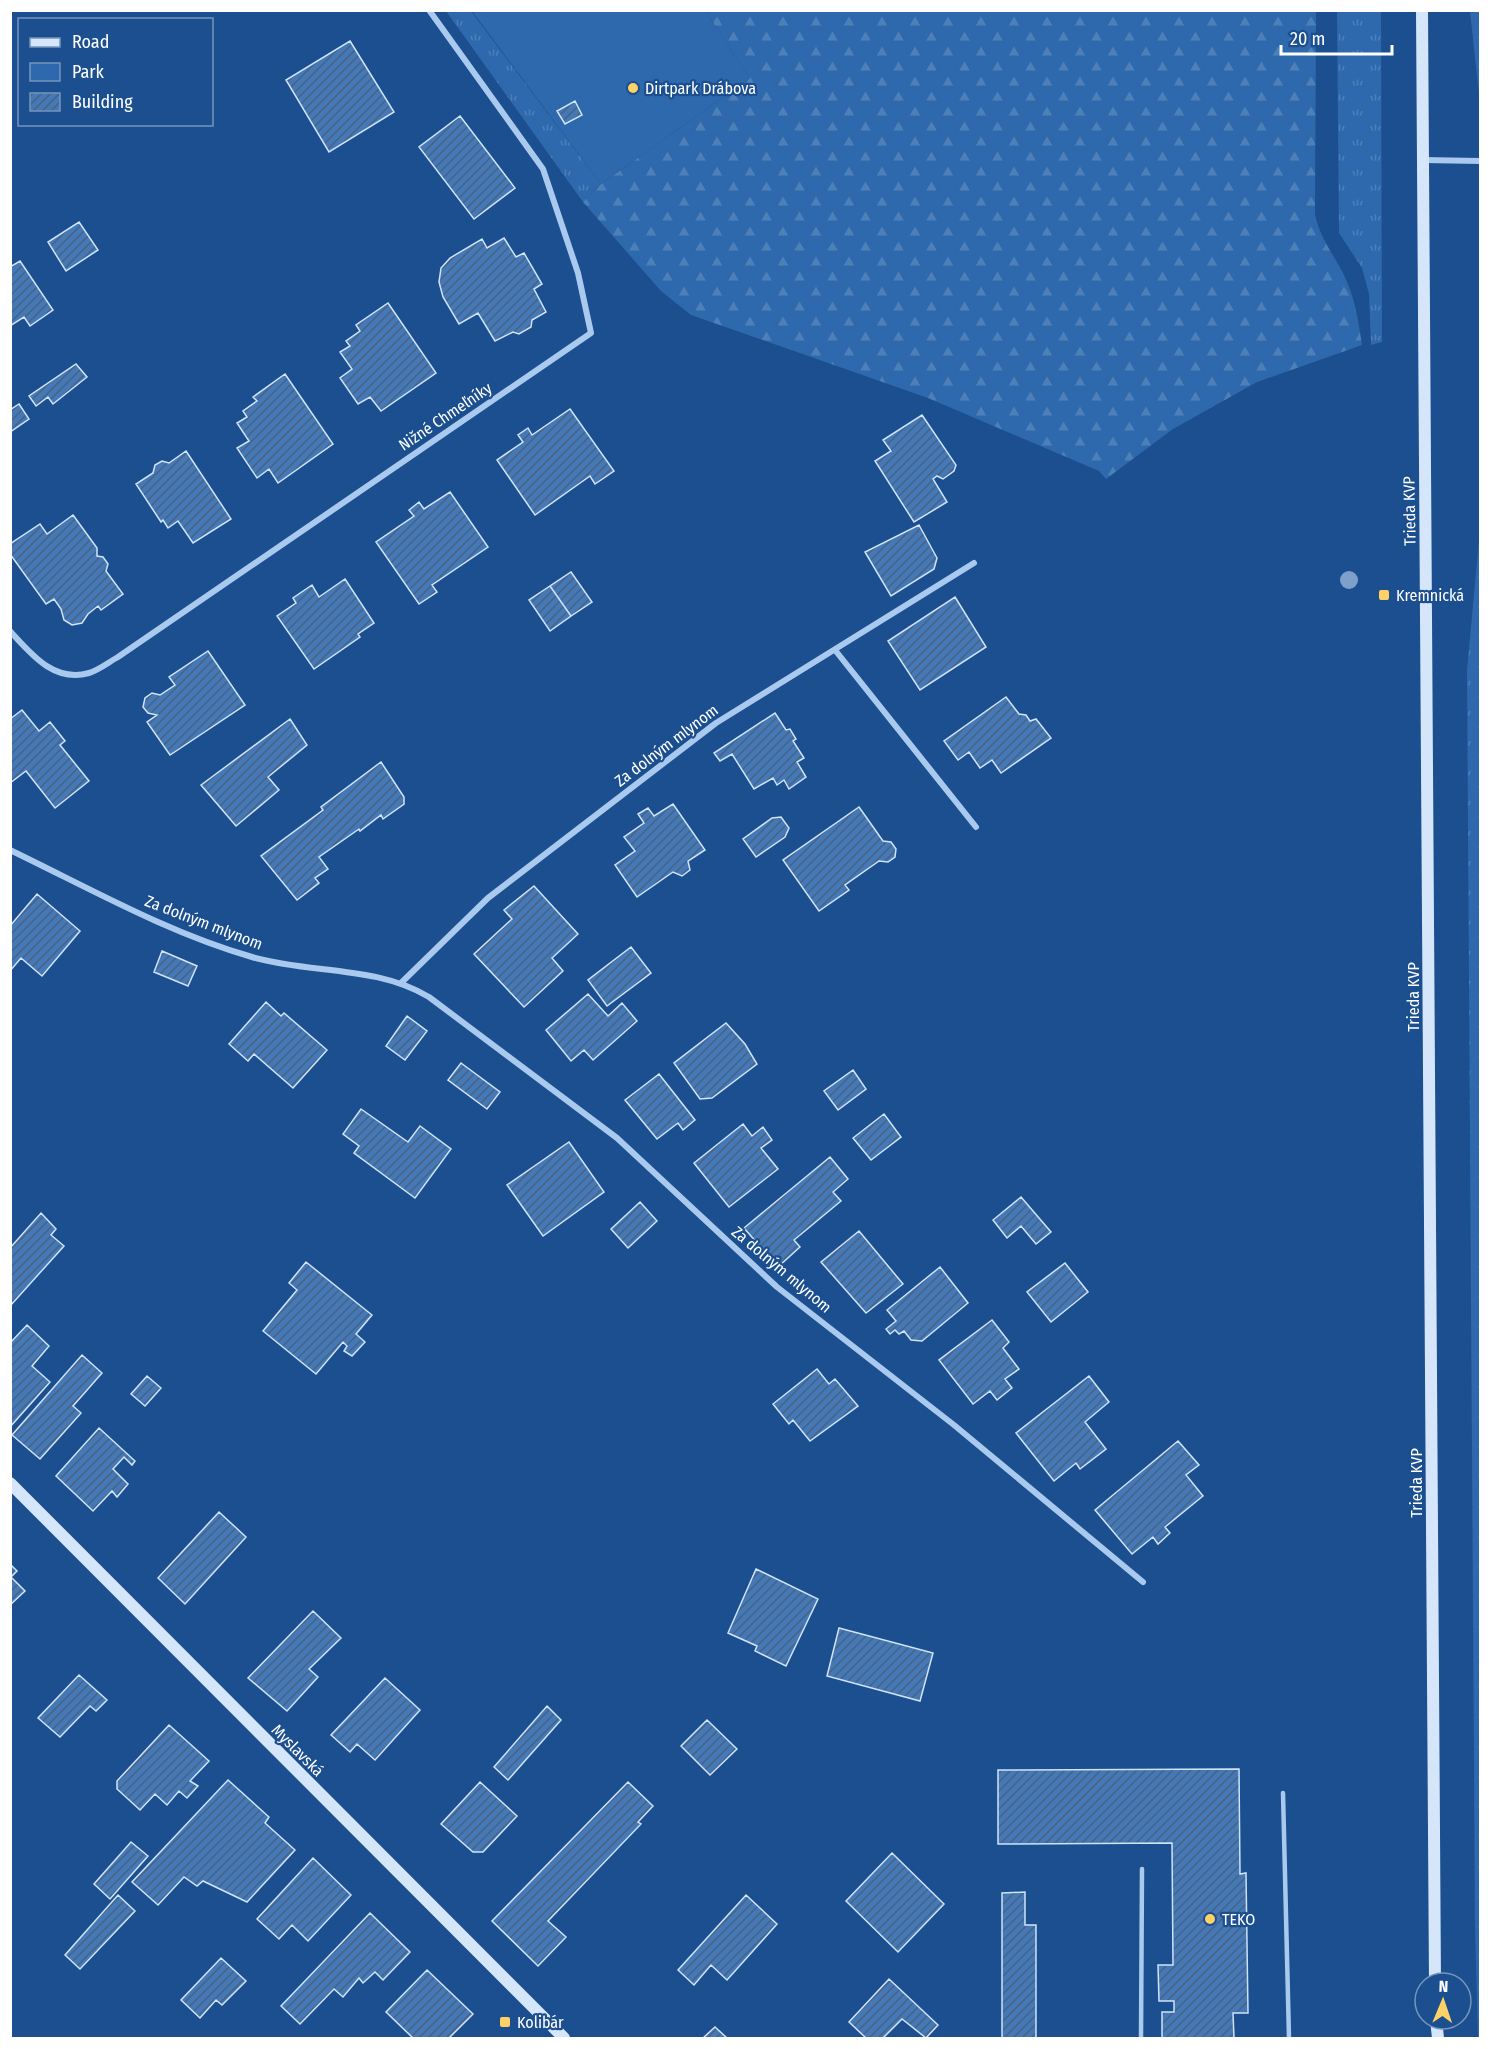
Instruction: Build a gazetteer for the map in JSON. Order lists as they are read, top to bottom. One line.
{"streets":{"street":["Nižné Chmeľníky","Trieda KVP","Za dolným mlynom","Myslavská"]},"places":{"other":["Dirtpark Drábova","TEKO"],"transit":["Kremnická","Kolibár"]},"legend":["Road","Park","Building"],"scale_bar":"20 m","north":"top"}
